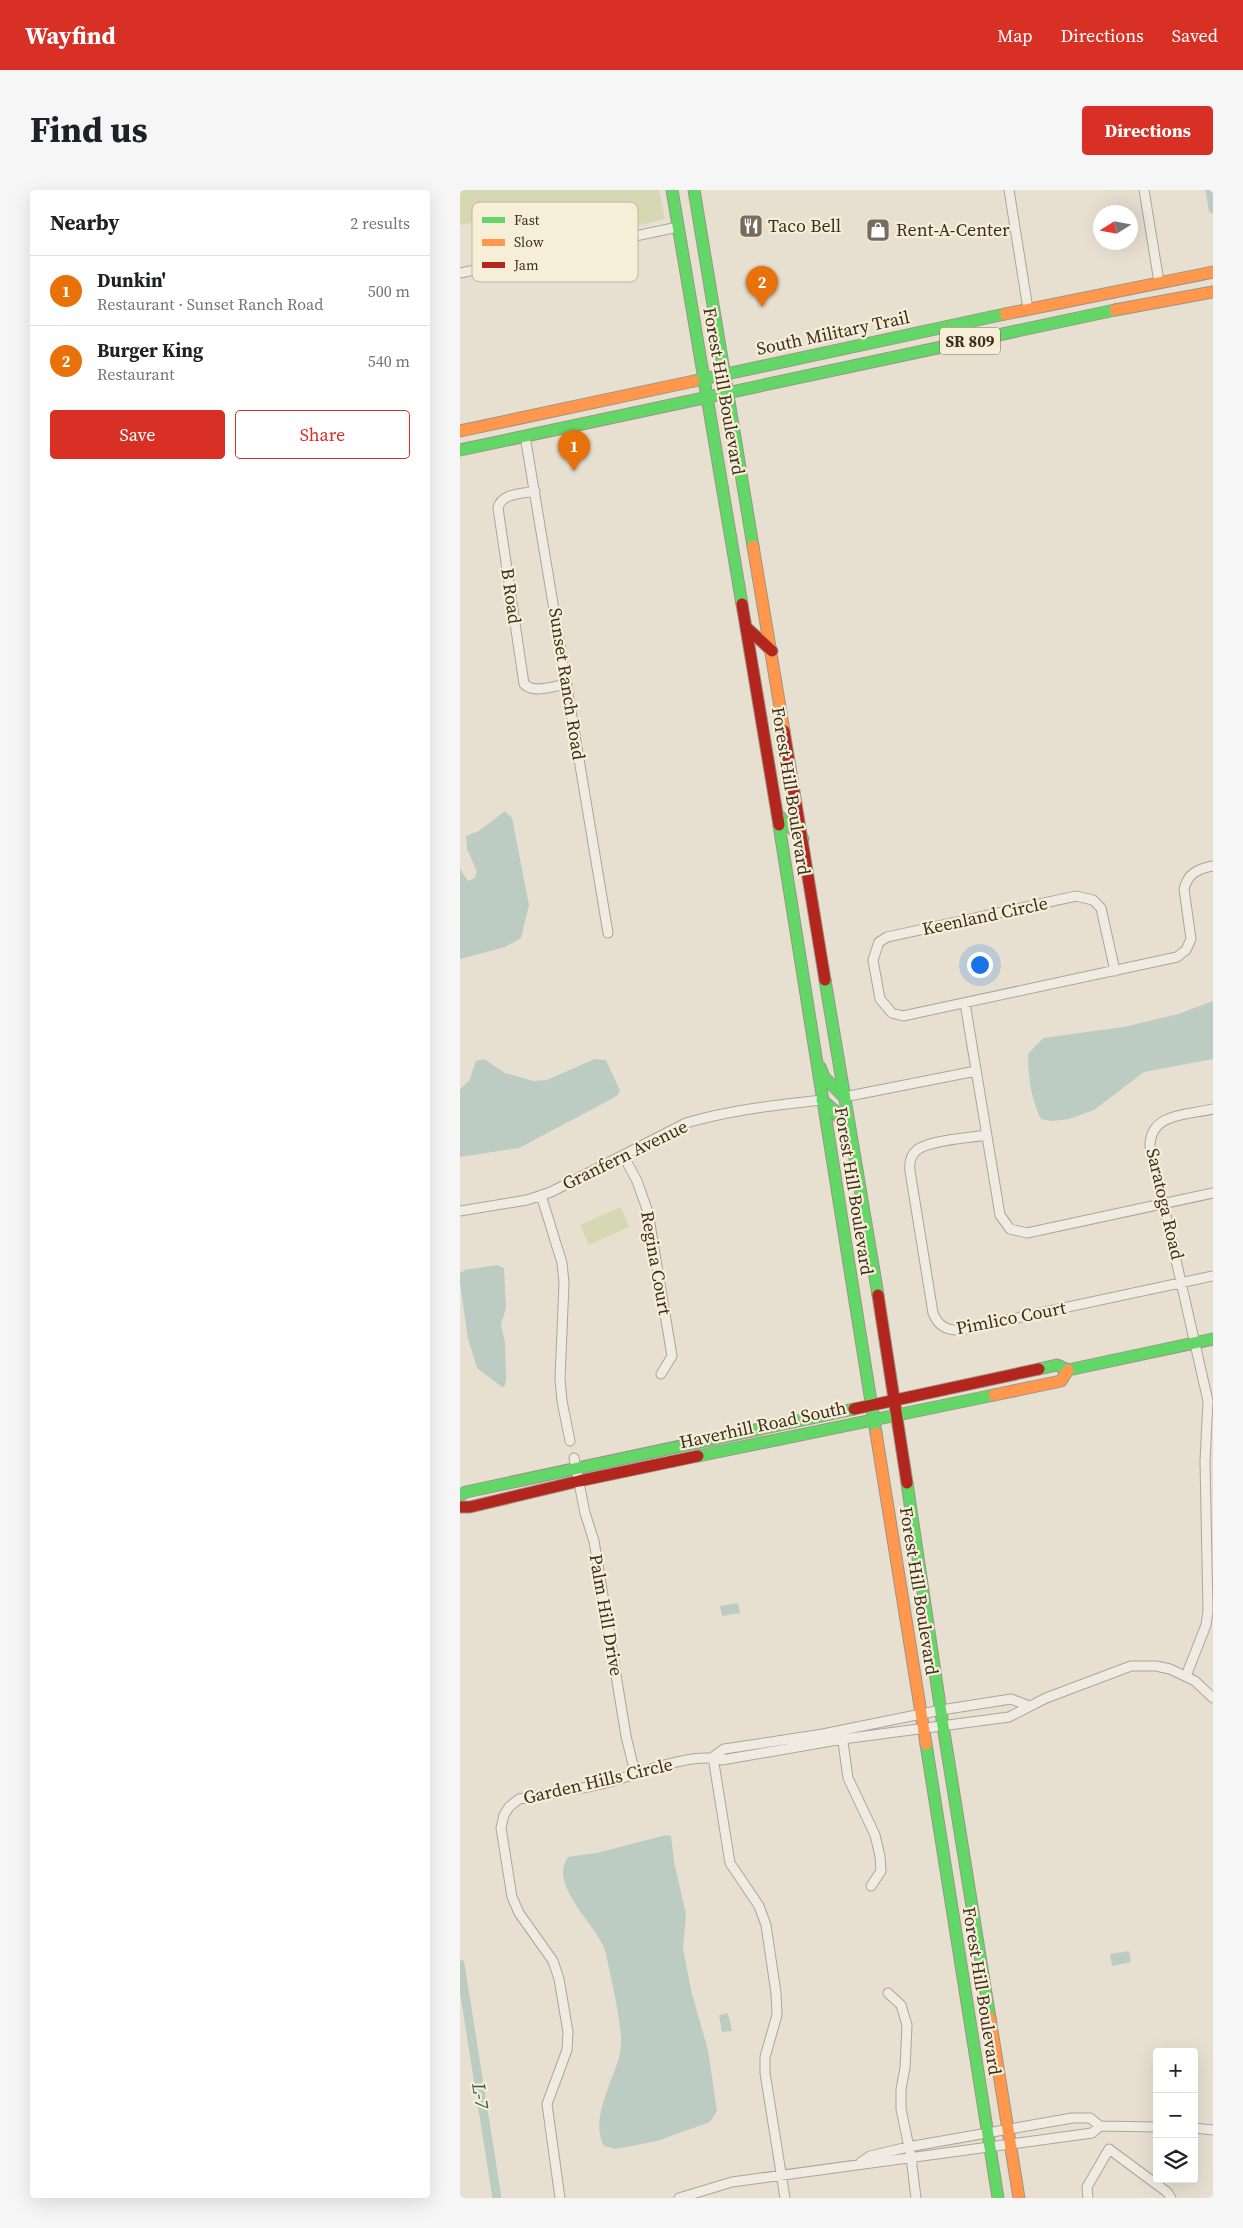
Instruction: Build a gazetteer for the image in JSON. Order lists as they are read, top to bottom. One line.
{"streets":{"main road":["South Military Trail","SR 809","Forest Hill Boulevard","Haverhill Road South"],"street":["B Road","Sunset Ranch Road","Keenland Circle","Granfern Avenue","Saratoga Road","Regina Court","Pimlico Court","Palm Hill Drive","Garden Hills Circle"]},"crossings":[["South Military Trail","Forest Hill Boulevard"],["South Military Trail","Sunset Ranch Road"],["Forest Hill Boulevard","Granfern Avenue"],["Forest Hill Boulevard","Haverhill Road South"],["Forest Hill Boulevard","Garden Hills Circle"],["B Road","Sunset Ranch Road"],["Granfern Avenue","Regina Court"],["Saratoga Road","Pimlico Court"],["Saratoga Road","Haverhill Road South"],["Saratoga Road","Garden Hills Circle"],["Haverhill Road South","Palm Hill Drive"],["Palm Hill Drive","Garden Hills Circle"]],"water":["L-7"],"places":{"restaurant":["Taco Bell"],"shop":["Rent-A-Center"]},"legend":["Fast","Slow","Jam"],"north":"left","page":{"header":"Wayfind","nav":["Map","Directions","Saved"],"title":"Find us","buttons":["Directions",["Save","Share"]],"heading":["Nearby","2 results"],"list":[{"mark":"1","name":"Dunkin'","note":"Restaurant · Sunset Ranch Road","value":"500 m"},{"mark":"2","name":"Burger King","note":"Restaurant","value":"540 m"}],"pins":["2","1"],"map_buttons":["+","−"]}}
